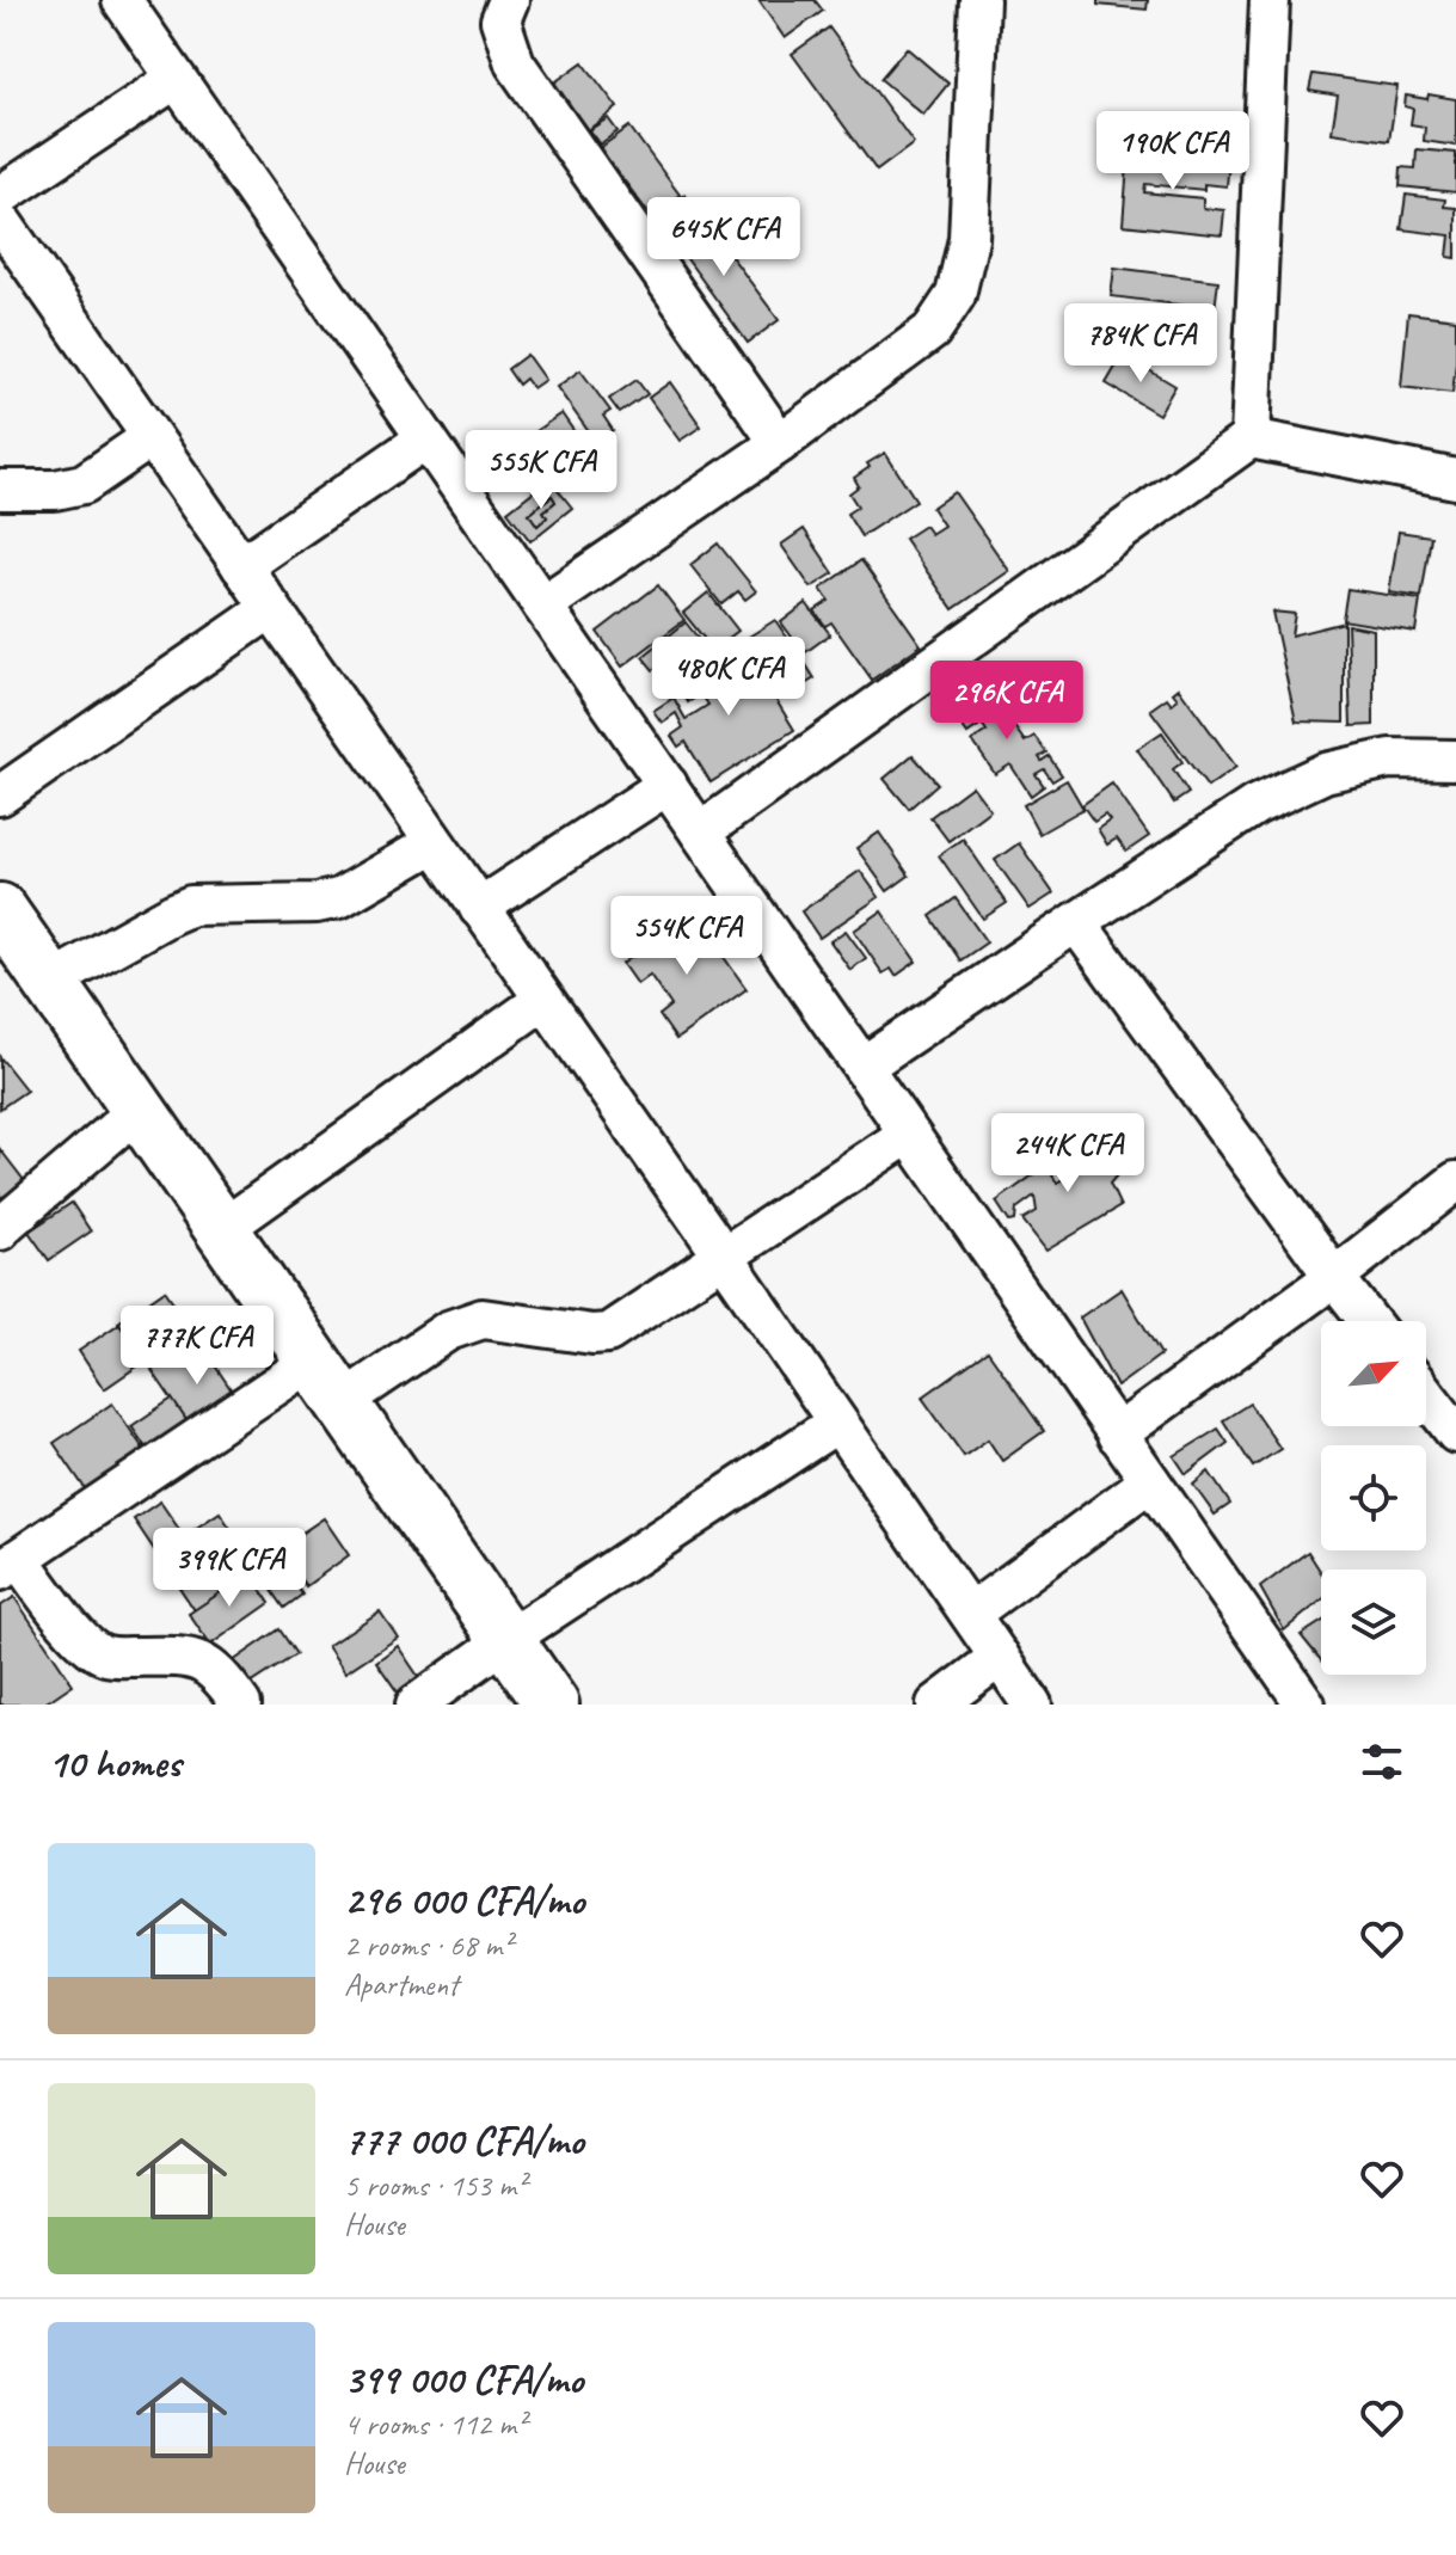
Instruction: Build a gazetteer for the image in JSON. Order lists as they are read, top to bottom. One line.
{"north":"top right","page":{"price":["190K CFA","645K CFA","784K CFA","555K CFA","480K CFA","296K CFA","554K CFA","244K CFA","777K CFA","399K CFA"],"heading":"10 homes","list":[{"name":"296 000 CFA/mo","note":"2 rooms · 68 m² · Apartment"},{"name":"777 000 CFA/mo","note":"5 rooms · 153 m² · House"},{"name":"399 000 CFA/mo","note":"4 rooms · 112 m² · House"}]}}
